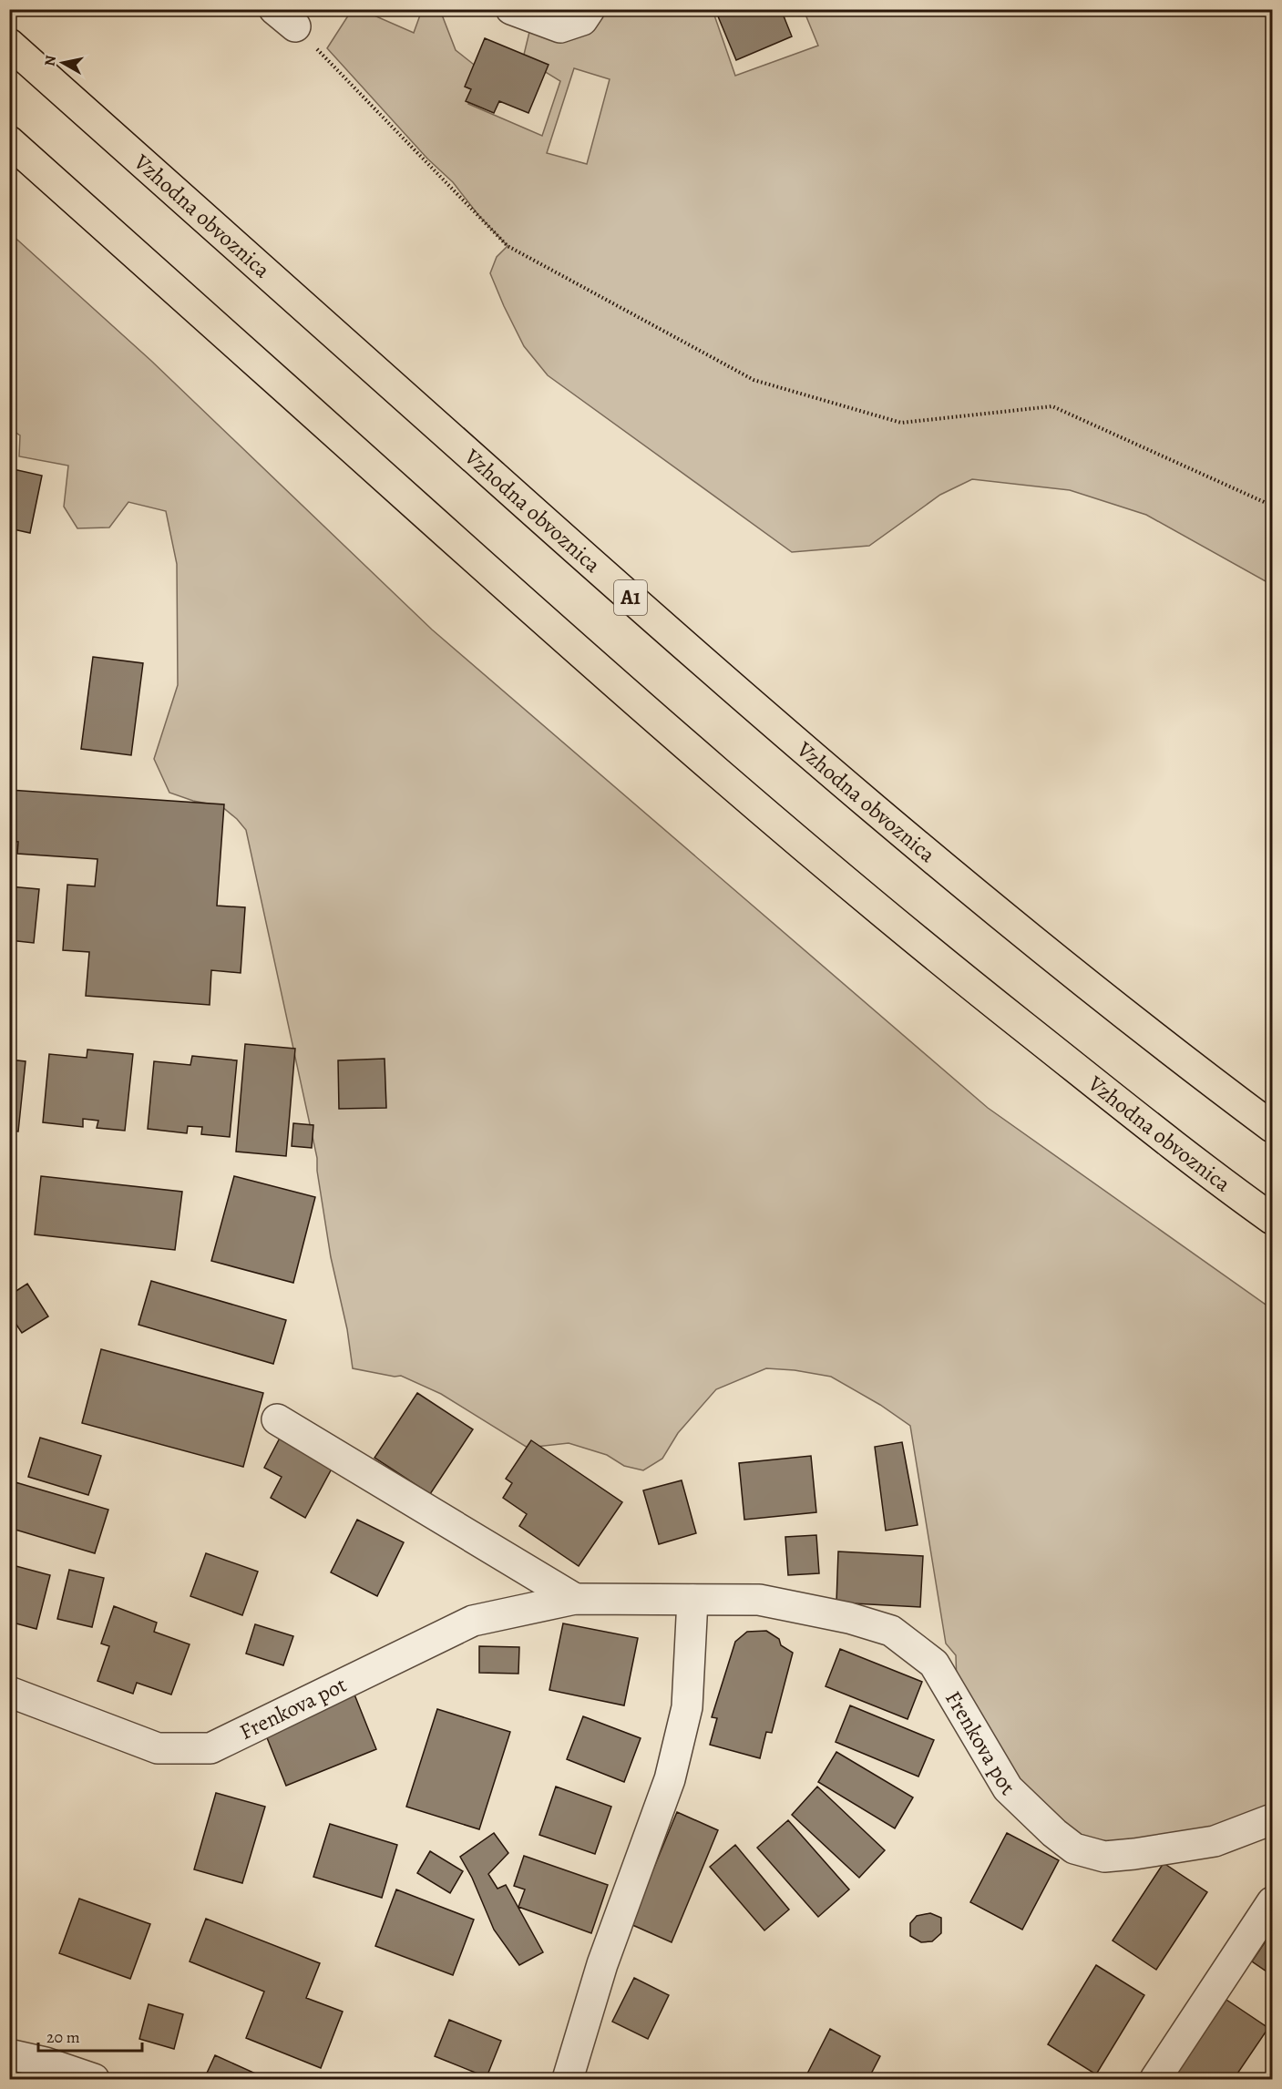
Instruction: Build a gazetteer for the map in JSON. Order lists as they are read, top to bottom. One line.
{"streets":{"highway":["Vzhodna obvoznica","A1"],"street":["Frenkova pot"]},"scale_bar":"20 m","north":"left"}
